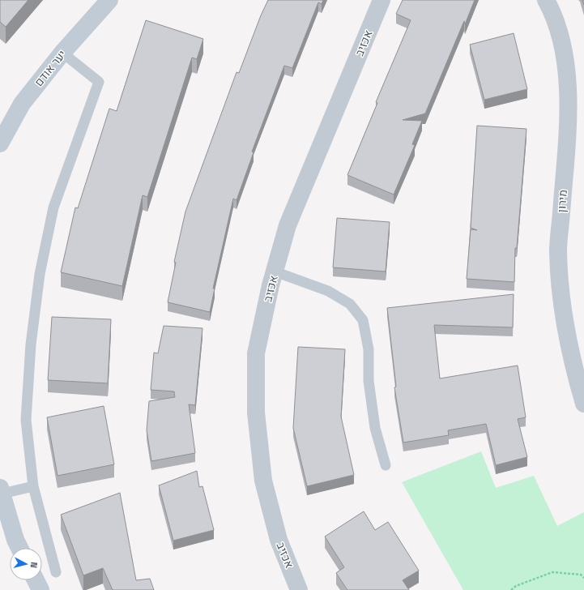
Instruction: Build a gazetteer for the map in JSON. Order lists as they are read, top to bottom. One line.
{"streets":{"street":["אכזיב","יער אודם","מירון"]},"north":"right"}
